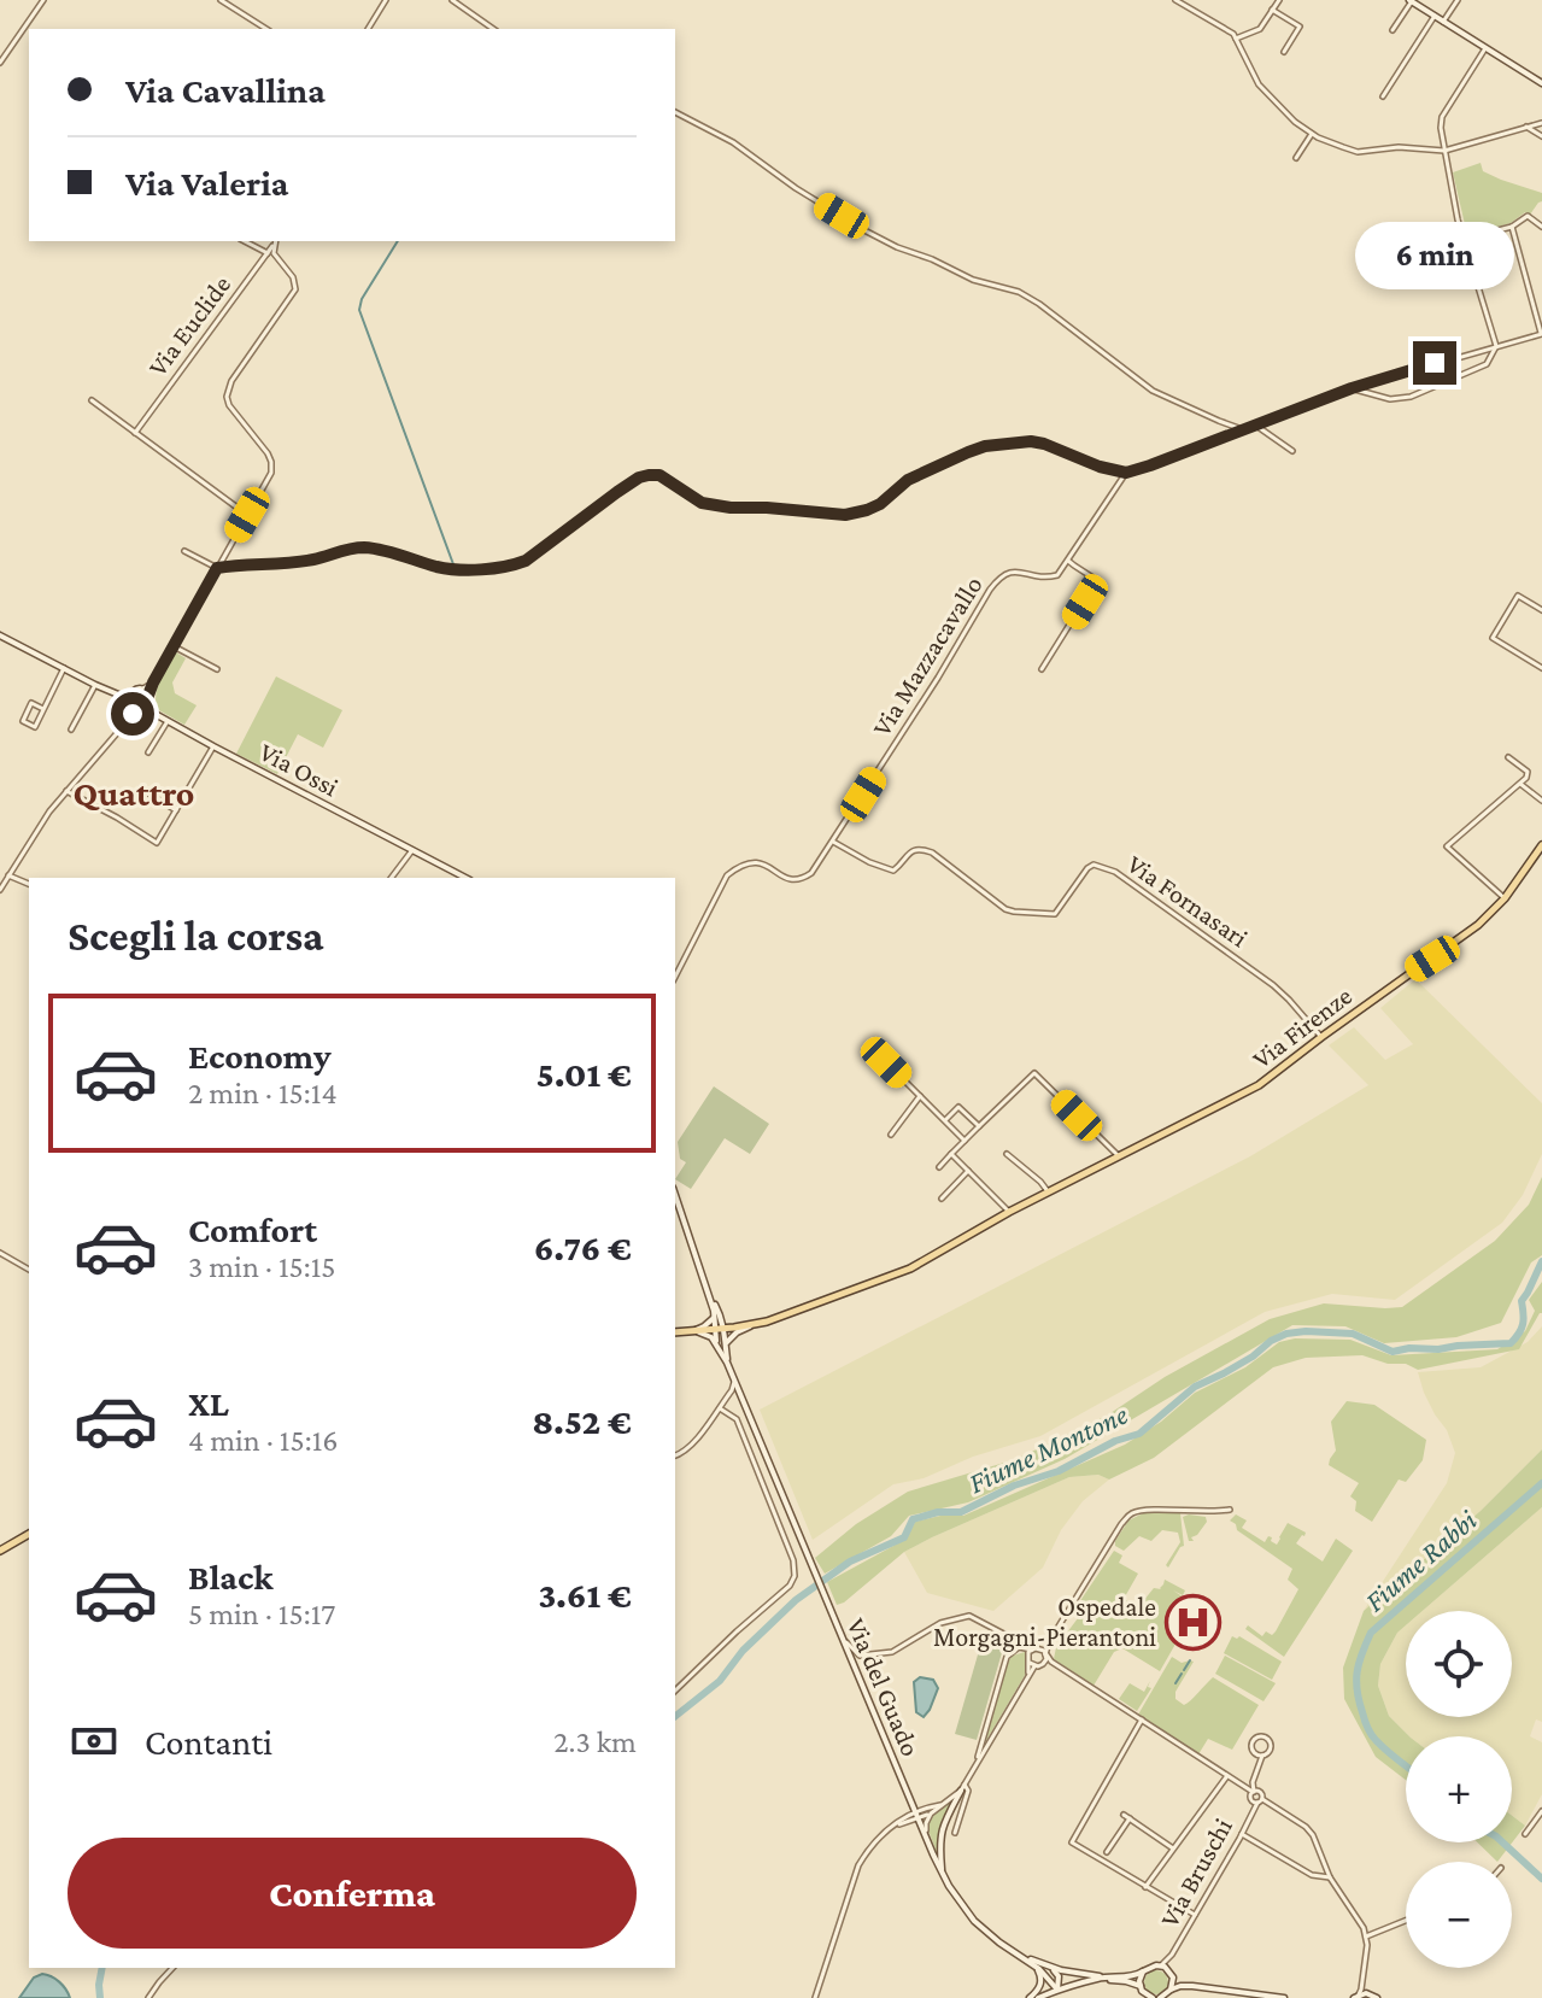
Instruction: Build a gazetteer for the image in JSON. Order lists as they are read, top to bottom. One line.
{"streets":{"main road":["Via Firenze"],"street":["Via Euclide","Via Mazzacavallo","Via Ossi","Via Fornasari","Via del Guado","Via Bruschi"]},"crossings":[["Via Mazzacavallo","Via Fornasari"],["Via Fornasari","Via Firenze"],["Via Firenze","Via del Guado"]],"districts":["Quattro"],"water":["Fiume Montone","Fiume Rabbi"],"places":{"hospital":["Ospedale Morgagni-Pierantoni"]},"page":{"banner":["Via Cavallina","Via Valeria"],"bubble":"6 min","heading":"Scegli la corsa","list":[{"name":"Economy","note":"2 min · 15:14","value":"5.01 €"},{"name":"Comfort","note":"3 min · 15:15","value":"6.76 €"},{"name":"XL","note":"4 min · 15:16","value":"8.52 €"},{"name":"Black","note":"5 min · 15:17","value":"3.61 €"}],"map_buttons":["+","−"],"pay":["Contanti","2.3 km"],"buttons":"Conferma"}}
